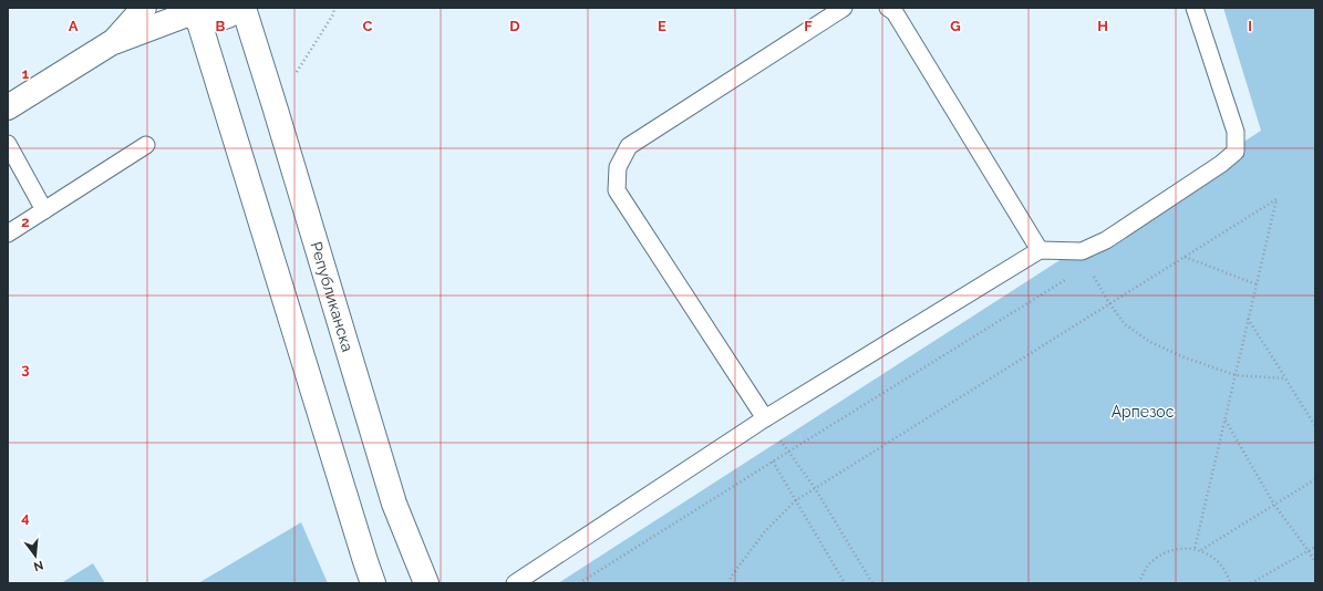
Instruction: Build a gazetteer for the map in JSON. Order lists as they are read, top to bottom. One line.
{"streets":{"main road":["Републиканска"]},"parks":["Арпезос"],"north":"bottom","grid":{"columns":["A","B","C","D","E","F","G","H","I"],"rows":["1","2","3","4"]}}
